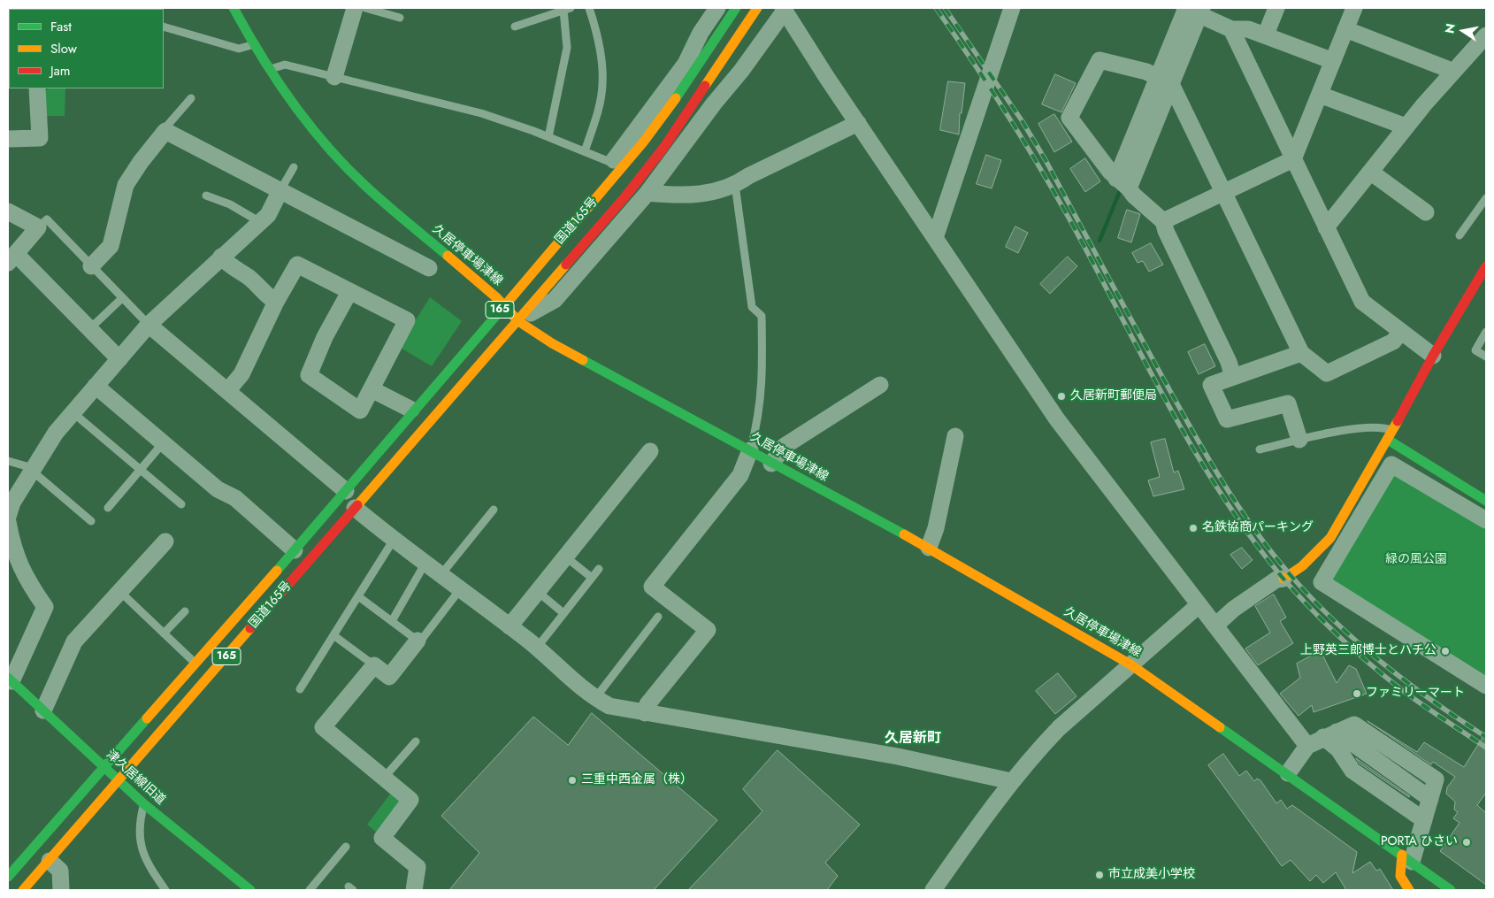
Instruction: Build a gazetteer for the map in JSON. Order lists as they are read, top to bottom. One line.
{"streets":{"main road":["国道165号","久居停車場津線","165","津久居線旧道"]},"crossings":[["国道165号","久居停車場津線"],["国道165号","津久居線旧道"]],"districts":["久居新町"],"parks":["緑の風公園"],"places":["久居新町郵便局","名鉄協商パーキング","上野英三郎博士とハチ公","ファミリーマート","三重中西金属（株）","PORTA ひさい","市立成美小学校"],"legend":["Fast","Slow","Jam"],"north":"left"}
